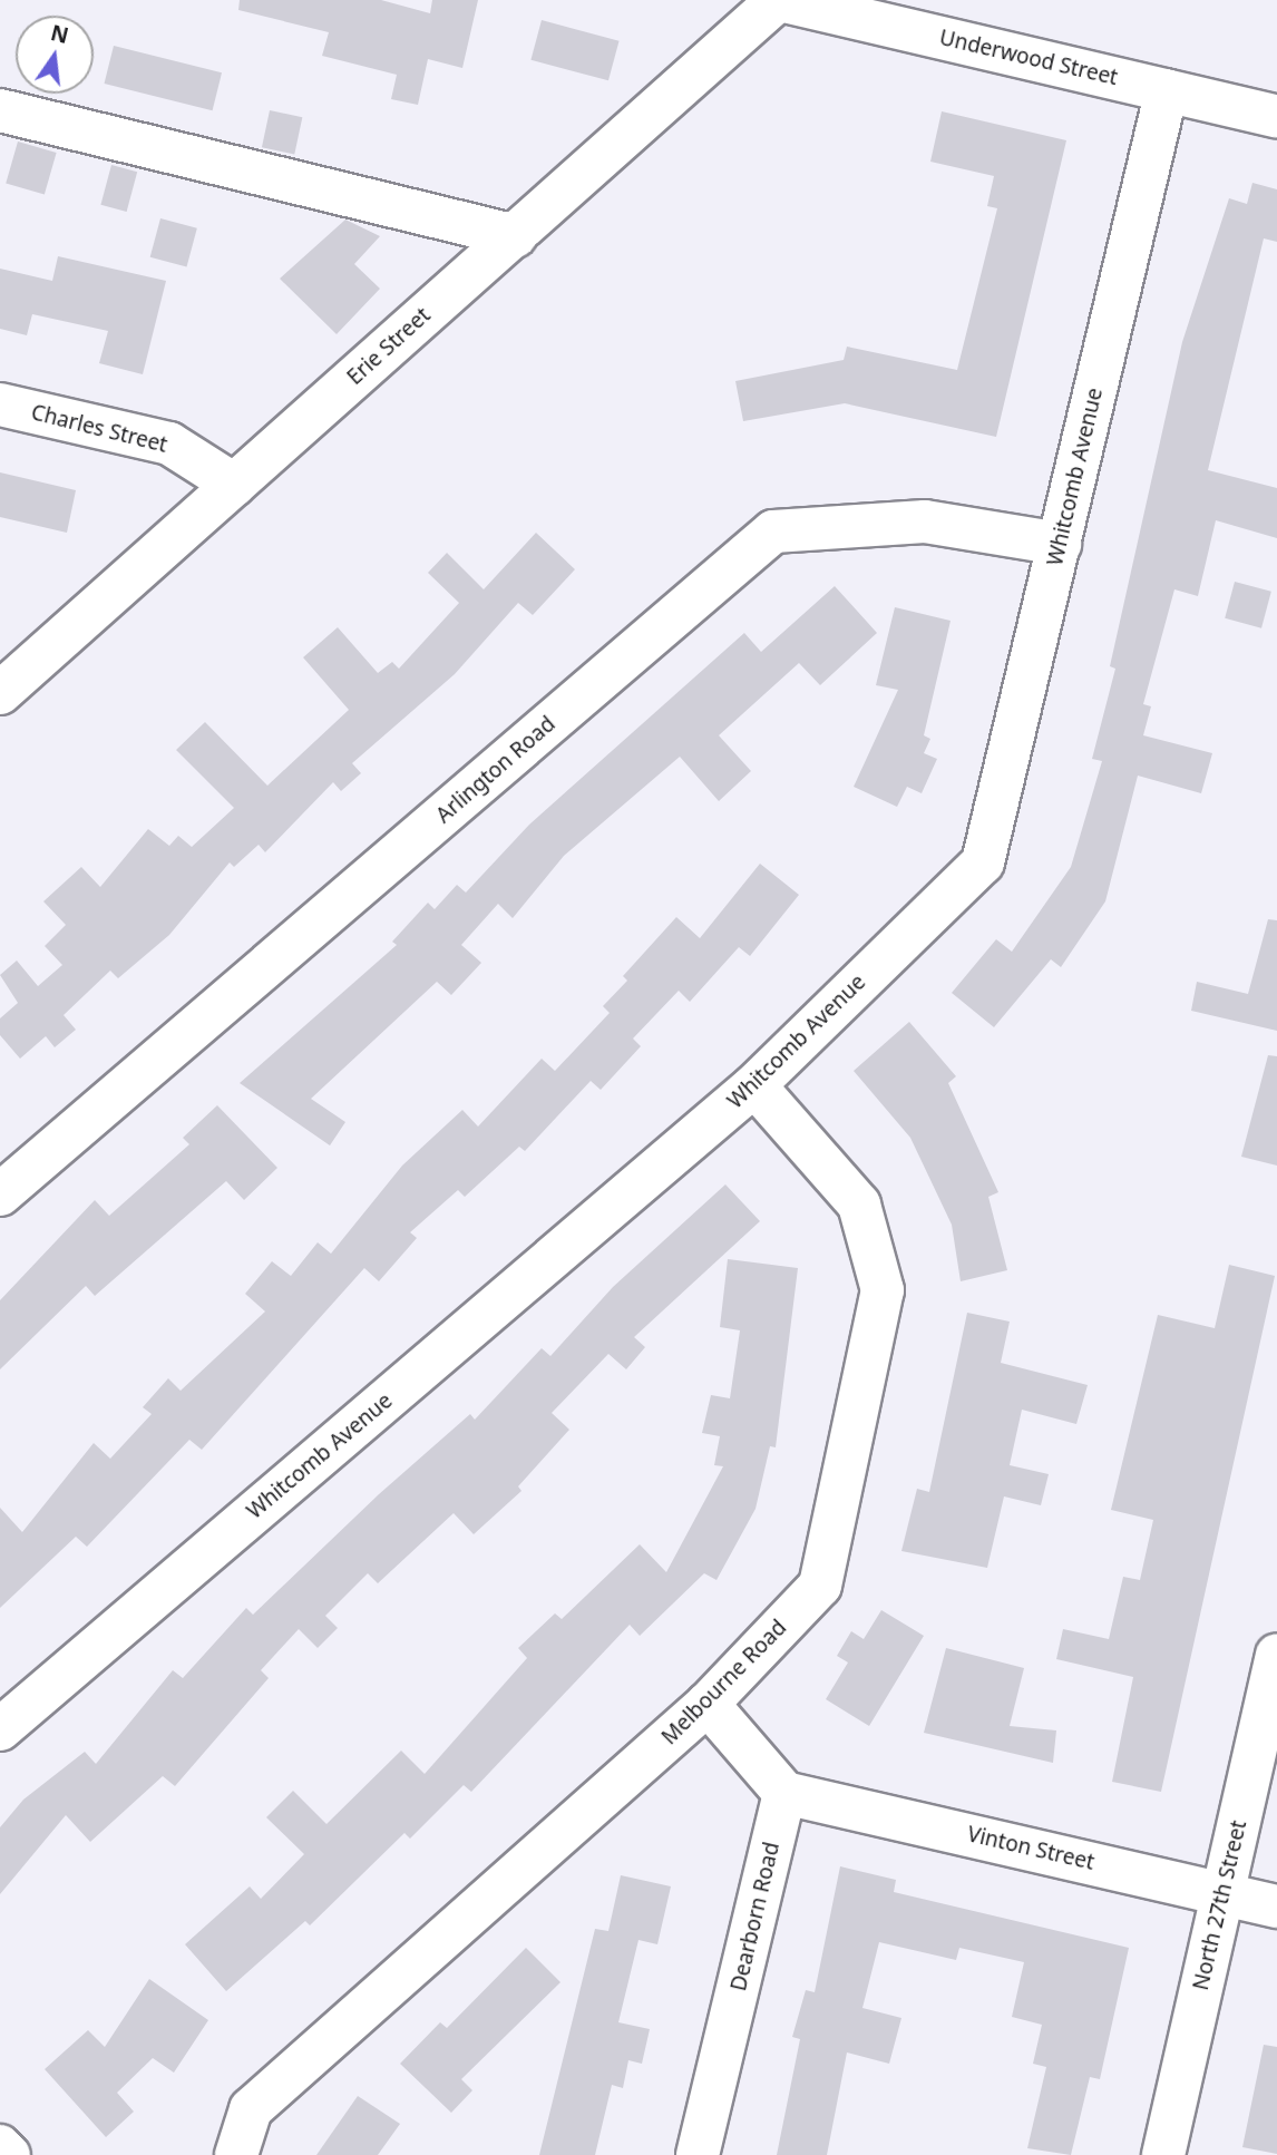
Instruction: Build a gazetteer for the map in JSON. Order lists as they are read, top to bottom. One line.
{"streets":{"street":["Underwood Street","Erie Street","Charles Street","Whitcomb Avenue","Arlington Road","Melbourne Road","Vinton Street","North 27th Street","Dearborn Road"]},"crossings":[["Underwood Street","Erie Street"],["Underwood Street","Whitcomb Avenue"],["Erie Street","Charles Street"],["Whitcomb Avenue","Arlington Road"],["Whitcomb Avenue","Melbourne Road"],["Vinton Street","North 27th Street"],["Vinton Street","Dearborn Road"]],"north":"top"}
